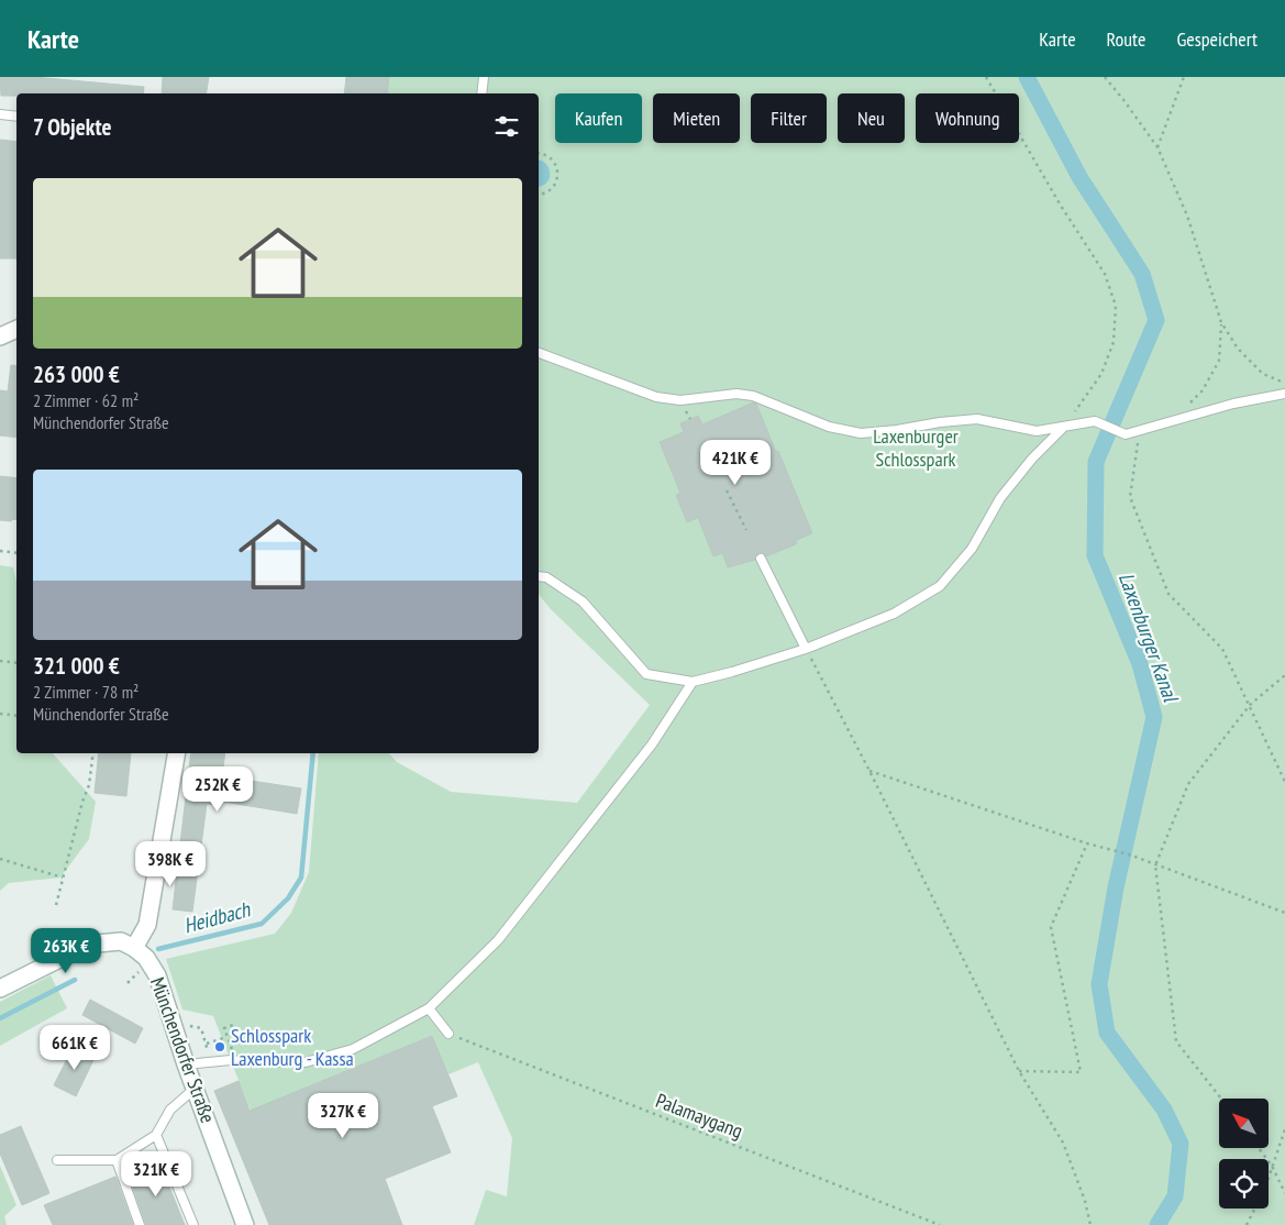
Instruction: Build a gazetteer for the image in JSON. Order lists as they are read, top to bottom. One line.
{"streets":{"main road":["Münchendorfer Straße"],"path":["Palamaygang"]},"water":["Laxenburger Kanal","Heidbach"],"parks":["Laxenburger Schlosspark"],"places":["Schlosspark Laxenburg - Kassa"],"north":"top left","page":{"header":"Karte","nav":["Karte","Route","Gespeichert"],"chip":["Kaufen","Mieten","Filter","Neu","Wohnung"],"heading":"7 Objekte","list":[{"name":"263 000 €","note":"2 Zimmer · 62 m² · Münchendorfer Straße"},{"name":"321 000 €","note":"2 Zimmer · 78 m² · Münchendorfer Straße"}],"price":["421K €","252K €","398K €","263K €","661K €","327K €","321K €"]}}
